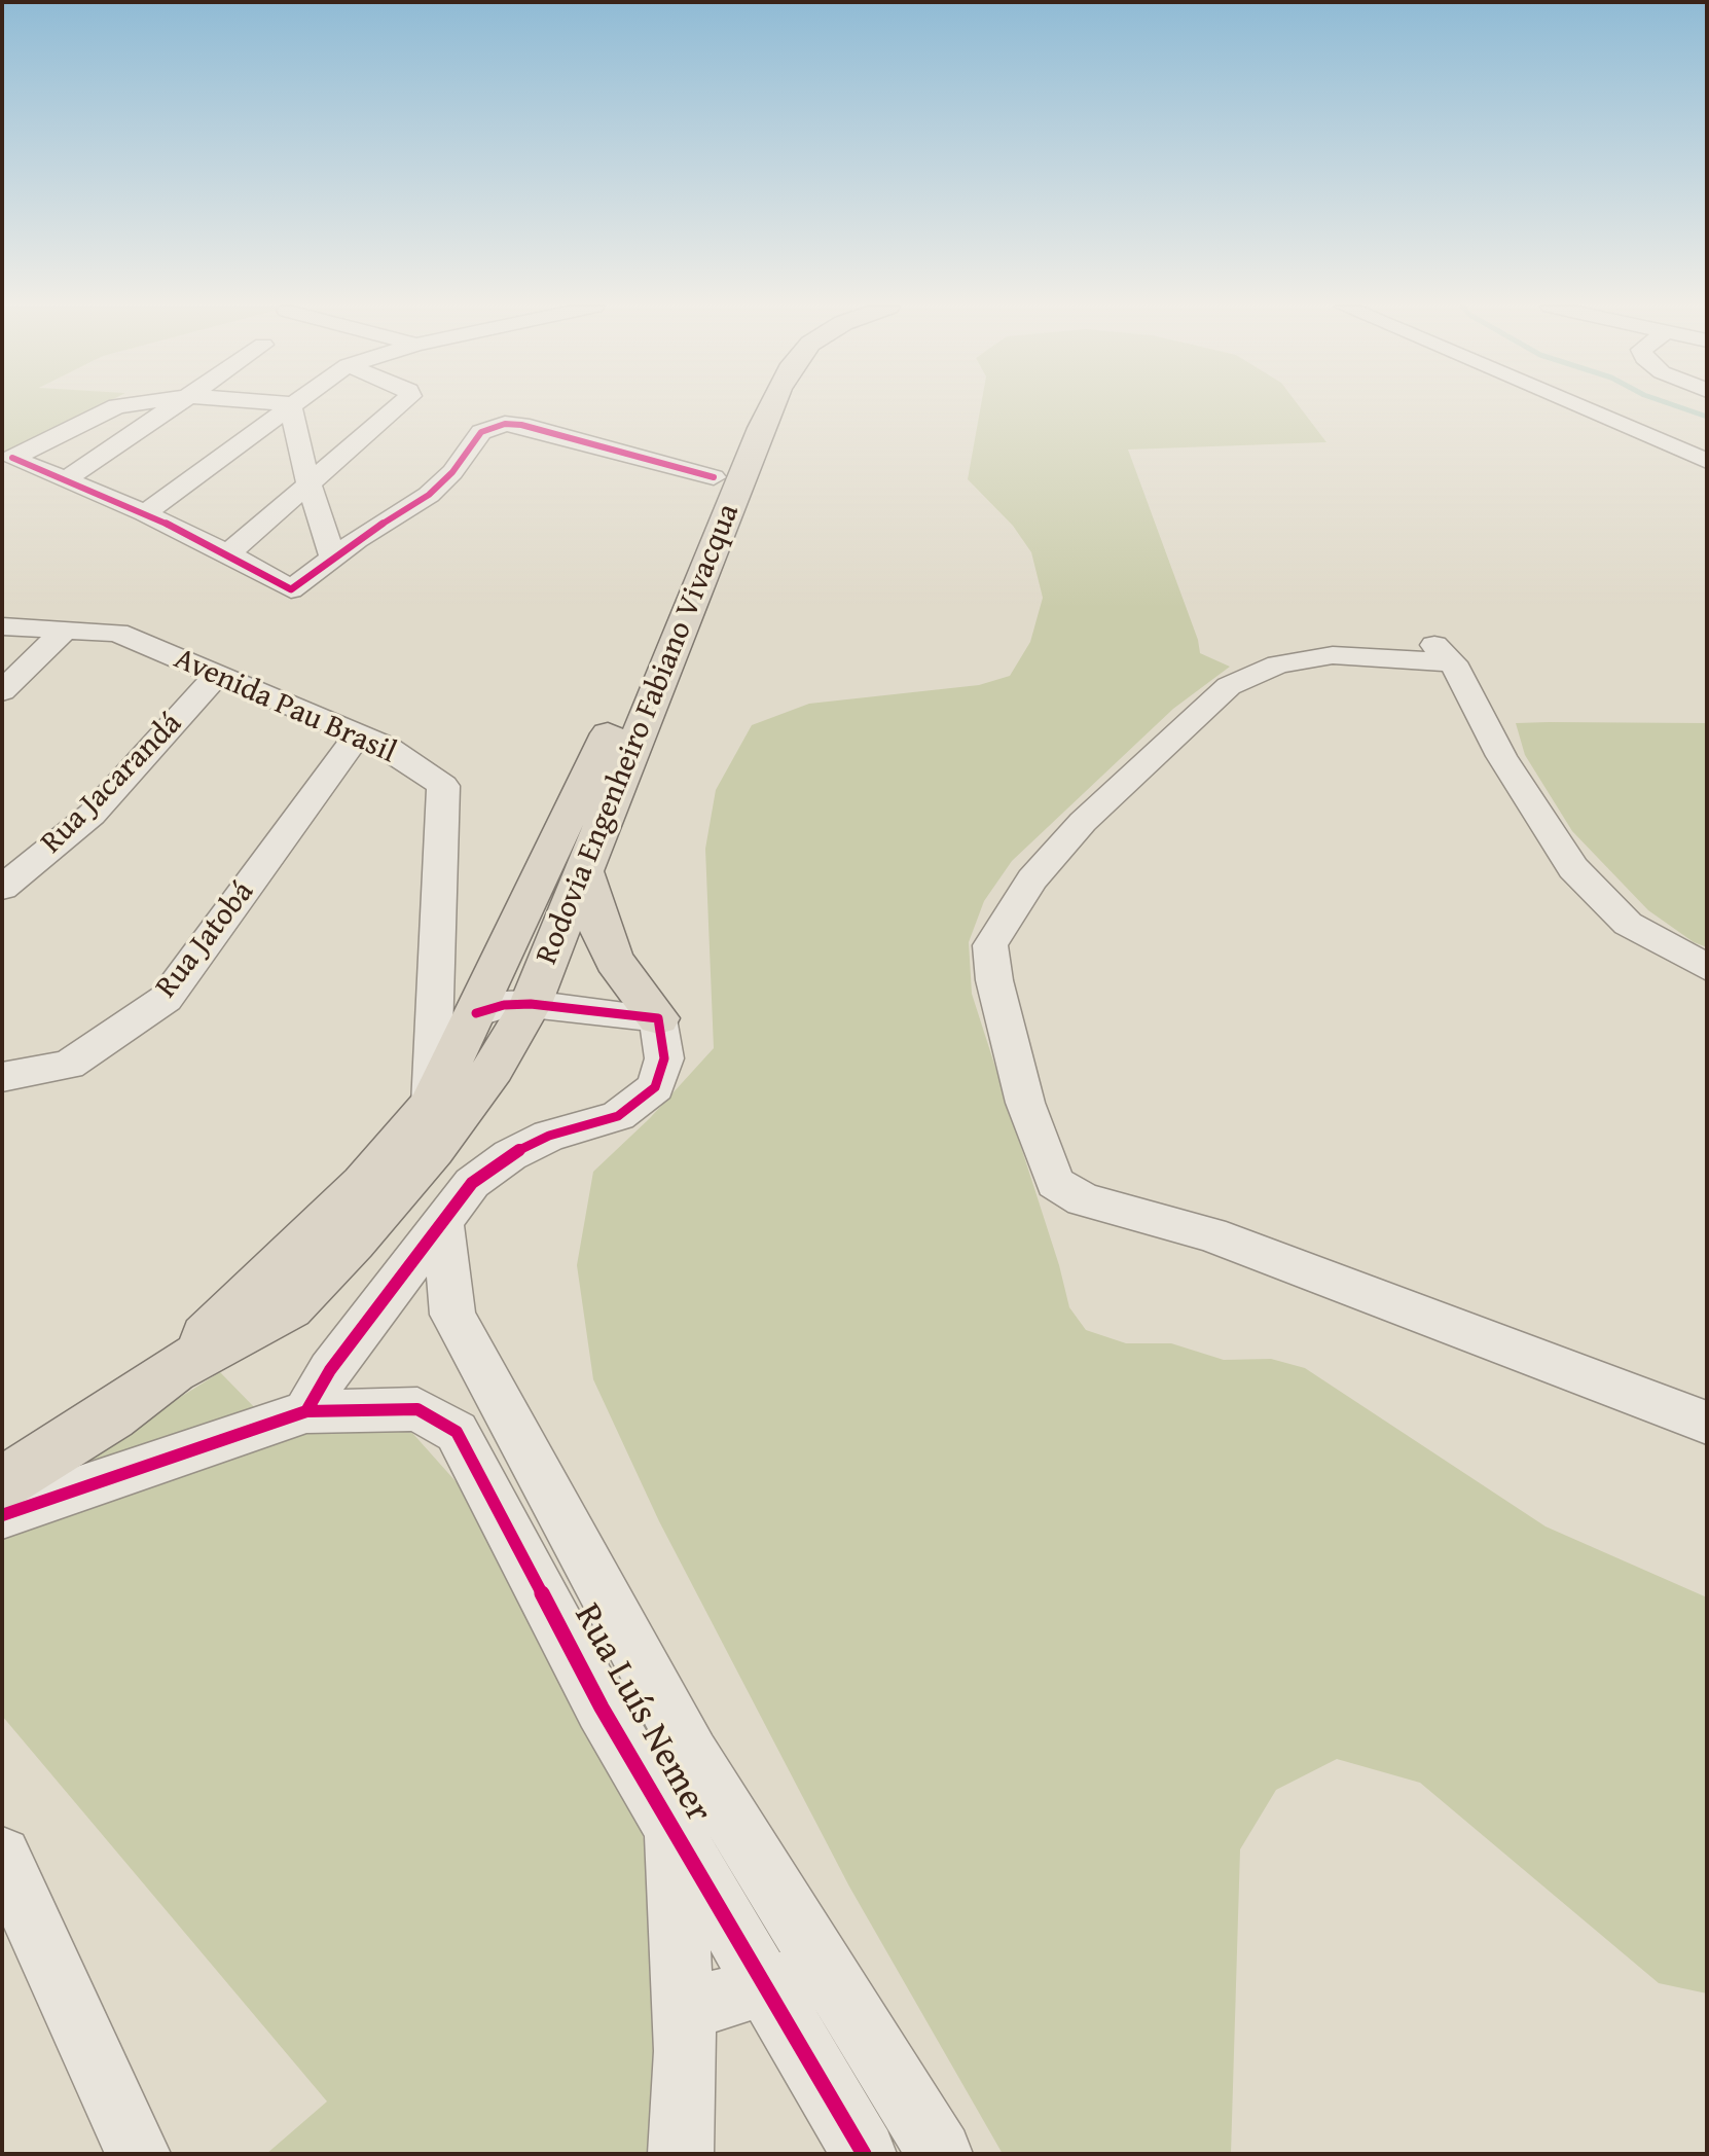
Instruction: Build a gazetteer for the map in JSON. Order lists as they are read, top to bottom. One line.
{"streets":{"highway":["Rodovia Engenheiro Fabiano Vivacqua"],"street":["Avenida Pau Brasil","Rua Jacarandá","Rua Jatobá","Rua Luís Nemer"]},"crossings":[["Avenida Pau Brasil","Rodovia Engenheiro Fabiano Vivacqua"],["Avenida Pau Brasil","Rua Jacarandá"],["Avenida Pau Brasil","Rua Jatobá"]]}
